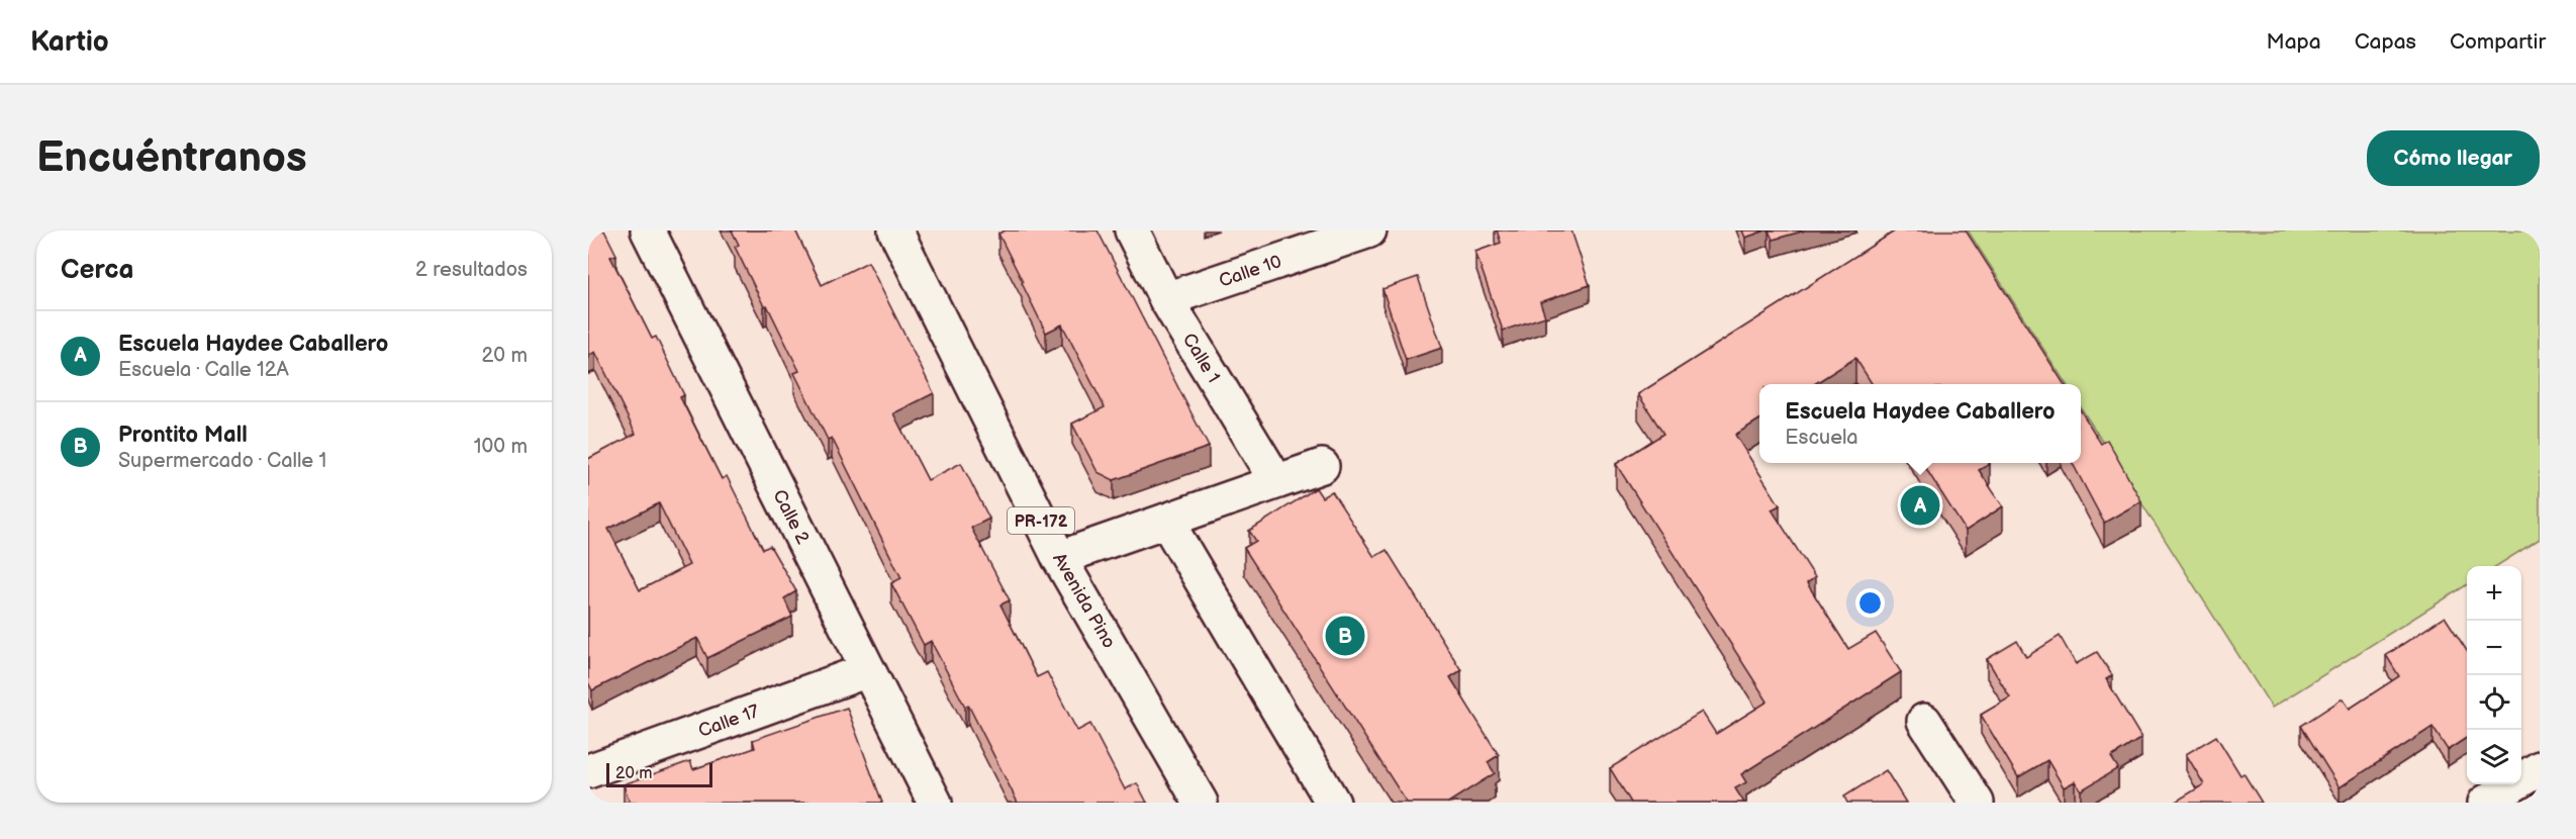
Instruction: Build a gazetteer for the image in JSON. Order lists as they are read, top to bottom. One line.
{"streets":{"street":["Calle 10","Calle 1","Calle 2","PR-172","Avenida Pino","Calle 17"]},"crossings":[["Calle 10","Calle 1"],["Calle 2","Calle 17"]],"scale_bar":"20 m","page":{"header":"Kartio","nav":["Mapa","Capas","Compartir"],"buttons":"Cómo llegar","title":"Encuéntranos","heading":["Cerca","2 resultados"],"list":[{"mark":"A","name":"Escuela Haydee Caballero","note":"Escuela · Calle 12A","value":"20 m"},{"mark":"B","name":"Prontito Mall","note":"Supermercado · Calle 1","value":"100 m"}],"popup":["Escuela Haydee Caballero","Escuela"],"pins":["A","B"],"map_buttons":["+","−"],"scale":"20 m"}}
